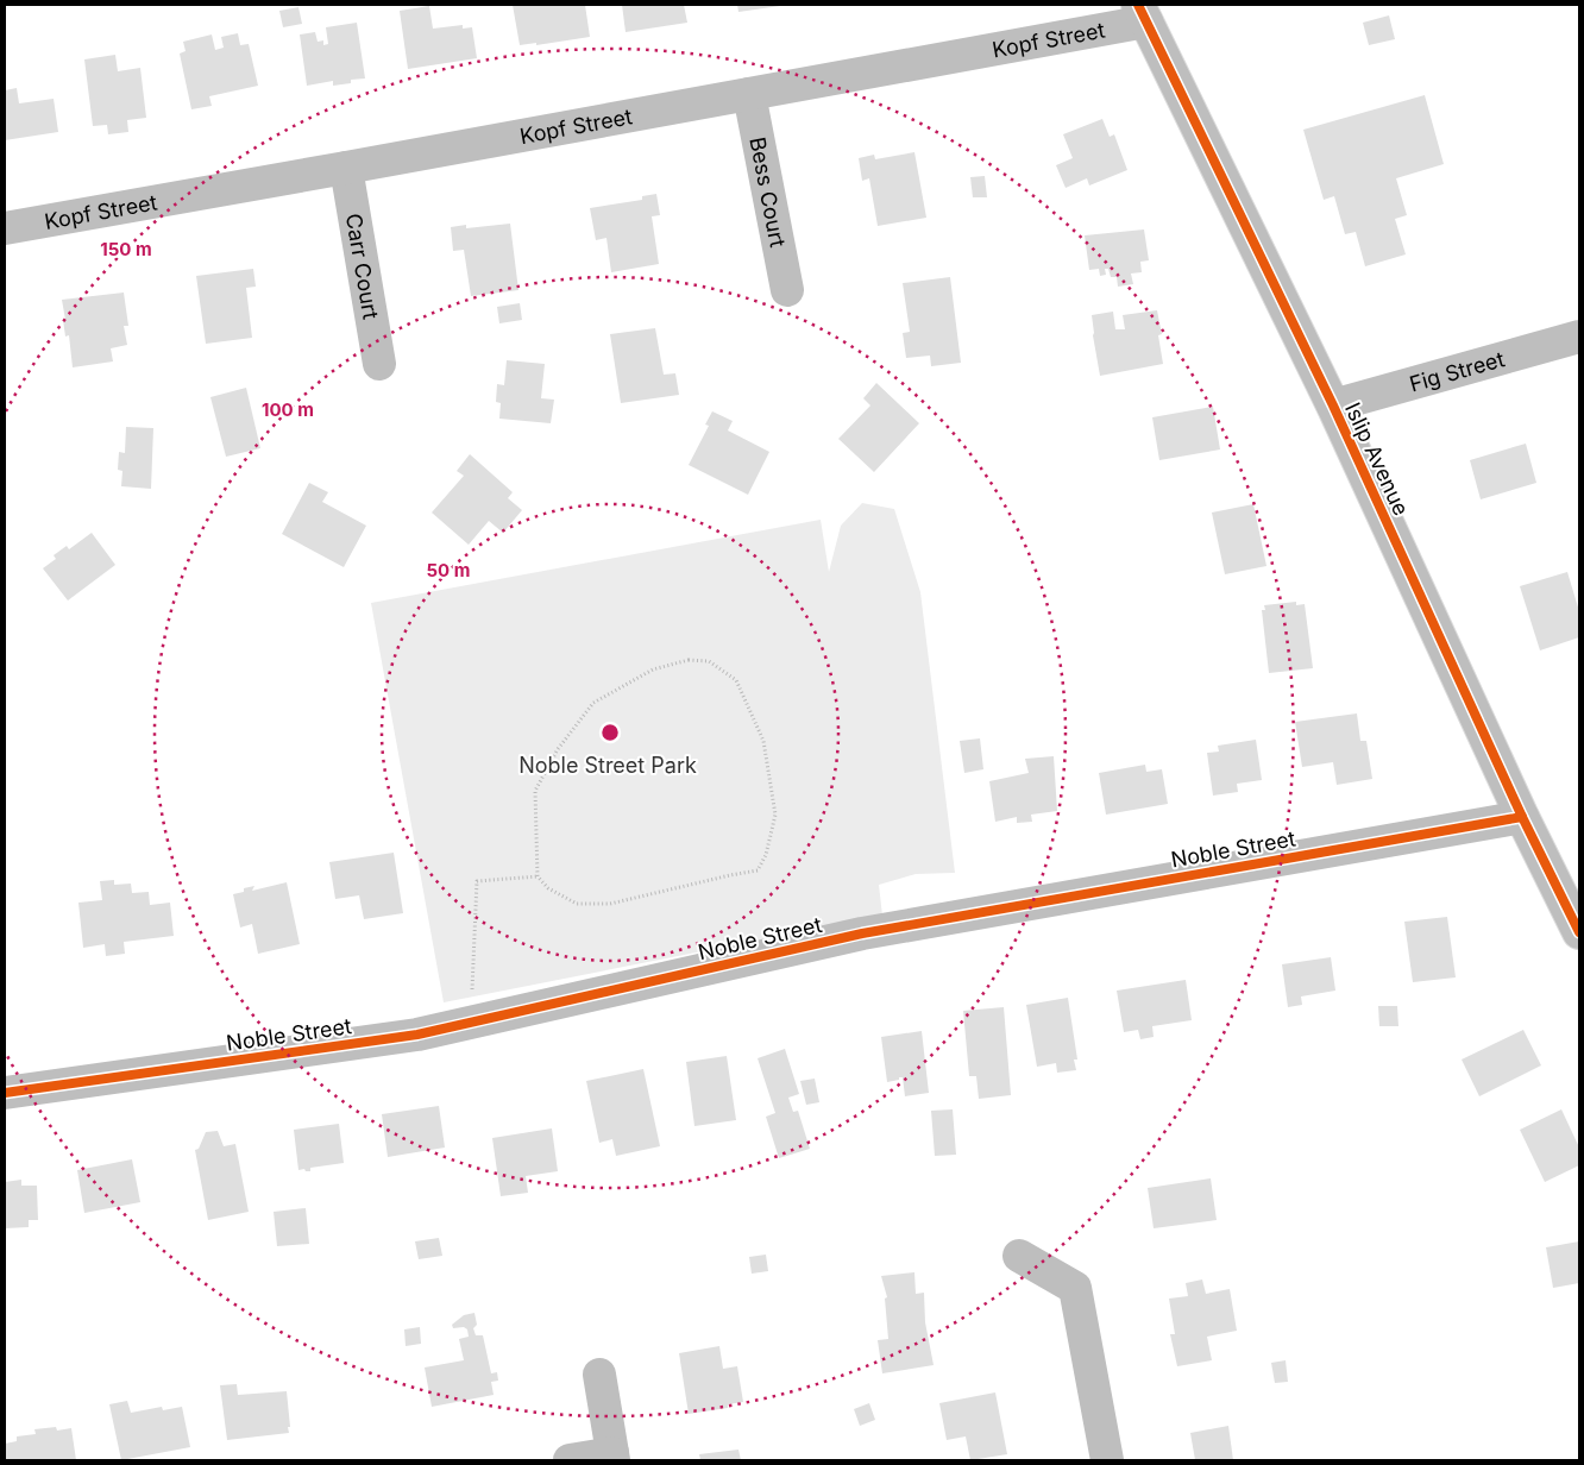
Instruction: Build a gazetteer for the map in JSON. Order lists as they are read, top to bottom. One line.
{"streets":{"street":["Kopf Street","Bess Court","Carr Court","Fig Street","Islip Avenue","Noble Street"]},"crossings":[["Kopf Street","Bess Court"],["Kopf Street","Carr Court"],["Kopf Street","Islip Avenue"],["Fig Street","Islip Avenue"],["Islip Avenue","Noble Street"]],"parks":["Noble Street Park"],"rings":["150 m","100 m","50 m"]}
